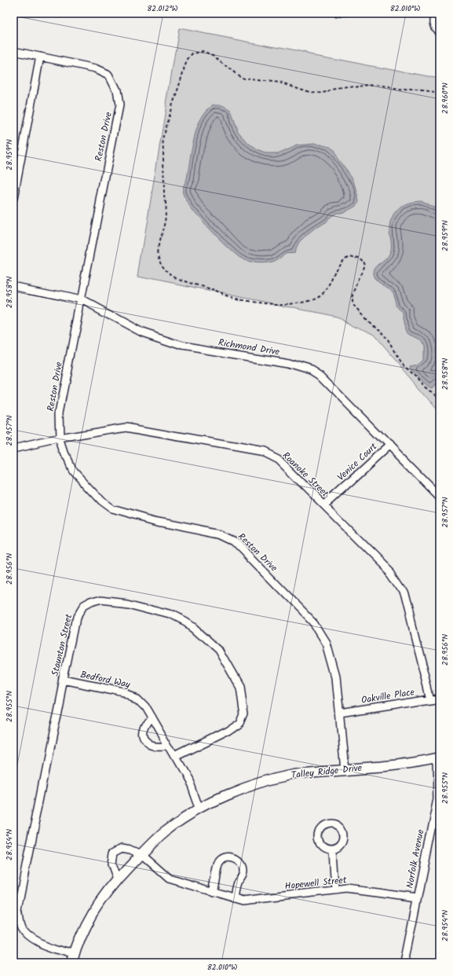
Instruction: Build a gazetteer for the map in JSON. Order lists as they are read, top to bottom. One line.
{"streets":{"street":["Reston Drive","Richmond Drive","Venice Court","Roanoke Street","Staunton Street","Bedford Way","Oakville Place","Talley Ridge Drive","Norfolk Avenue","Hopewell Street"]},"crossings":[["Reston Drive","Richmond Drive"],["Reston Drive","Roanoke Street"],["Reston Drive","Oakville Place"],["Reston Drive","Talley Ridge Drive"],["Richmond Drive","Venice Court"],["Venice Court","Roanoke Street"],["Roanoke Street","Oakville Place"],["Staunton Street","Bedford Way"],["Staunton Street","Talley Ridge Drive"],["Bedford Way","Talley Ridge Drive"],["Talley Ridge Drive","Norfolk Avenue"],["Talley Ridge Drive","Hopewell Street"],["Norfolk Avenue","Hopewell Street"]],"coordinates":["82.012°W","82.010°W","28.960°N","28.959°N","28.958°N","28.957°N","28.956°N","28.955°N","28.954°N"]}
